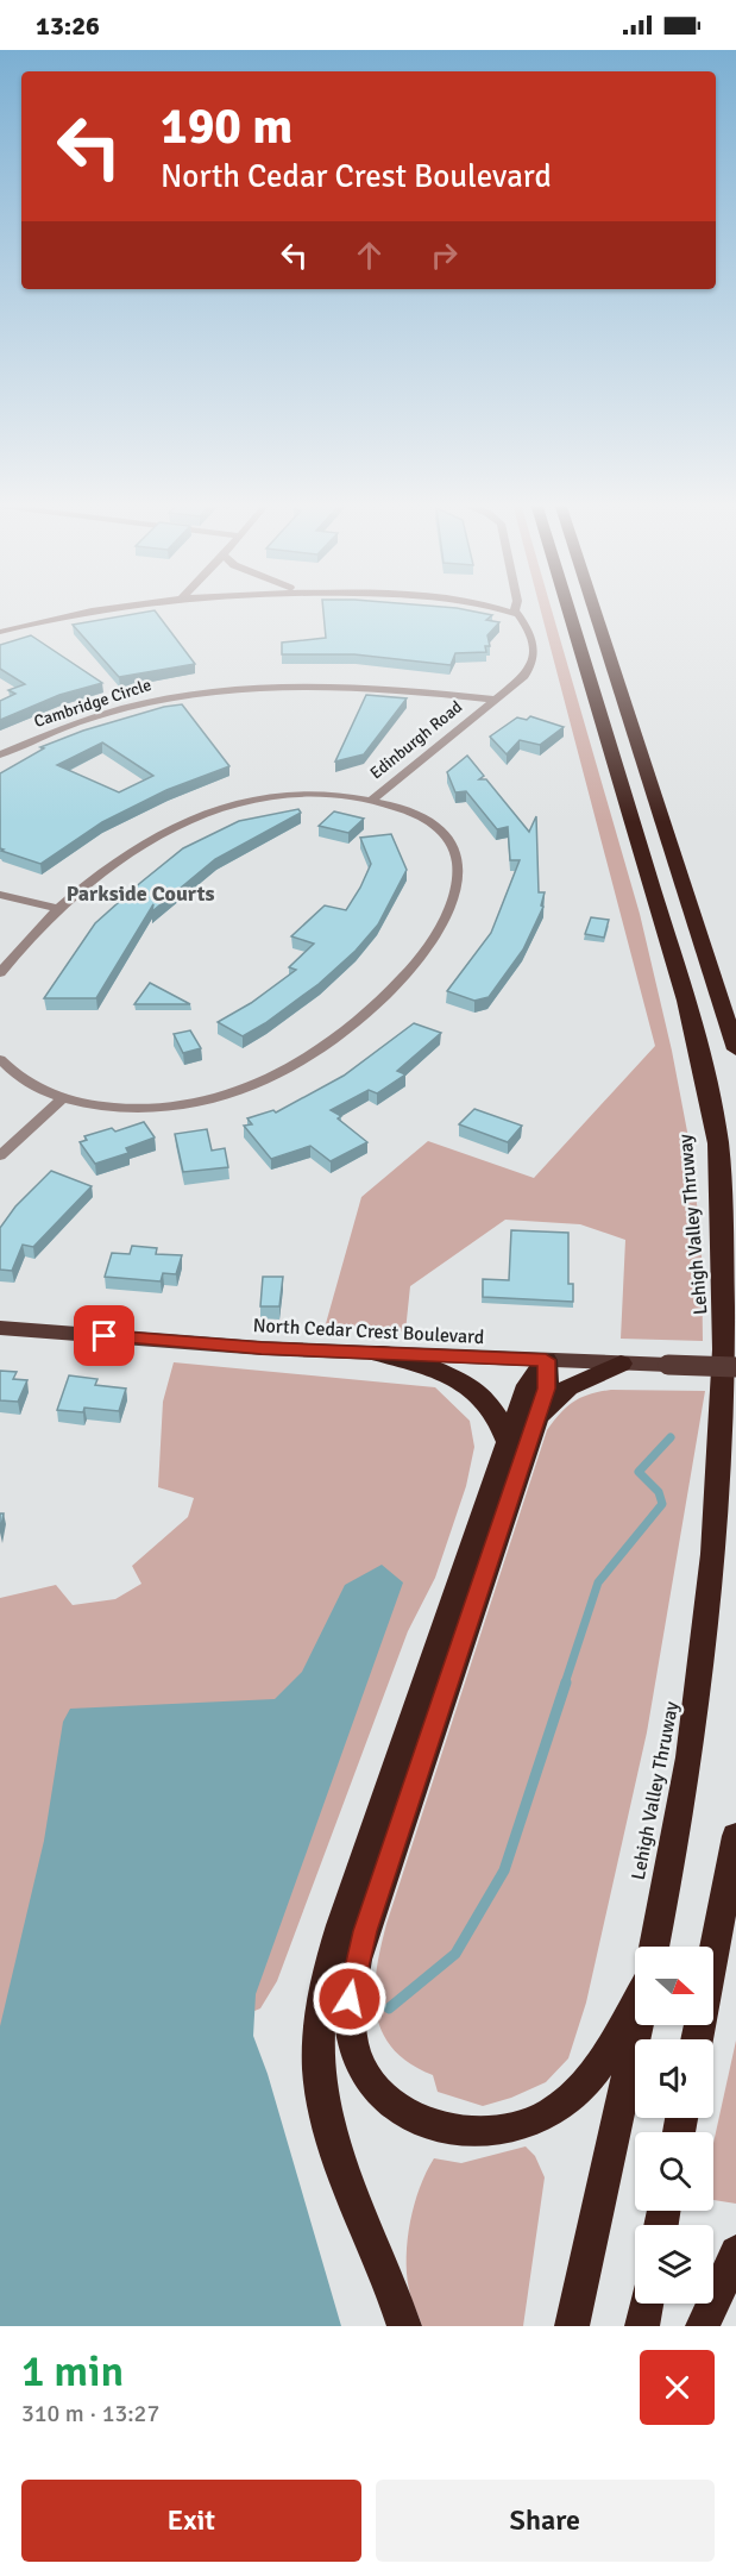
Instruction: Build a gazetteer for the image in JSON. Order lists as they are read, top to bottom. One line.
{"streets":{"highway":["Lehigh Valley Thruway"],"main road":["North Cedar Crest Boulevard"],"street":["Cambridge Circle","Edinburgh Road"]},"crossings":[["Cambridge Circle","Edinburgh Road"]],"districts":["Parkside Courts"],"north":"right","page":{"status":"13:26","turn":["190 m","North Cedar Crest Boulevard"],"heading":["1 min","310 m · 13:27"],"buttons":["Exit","Share"]}}
